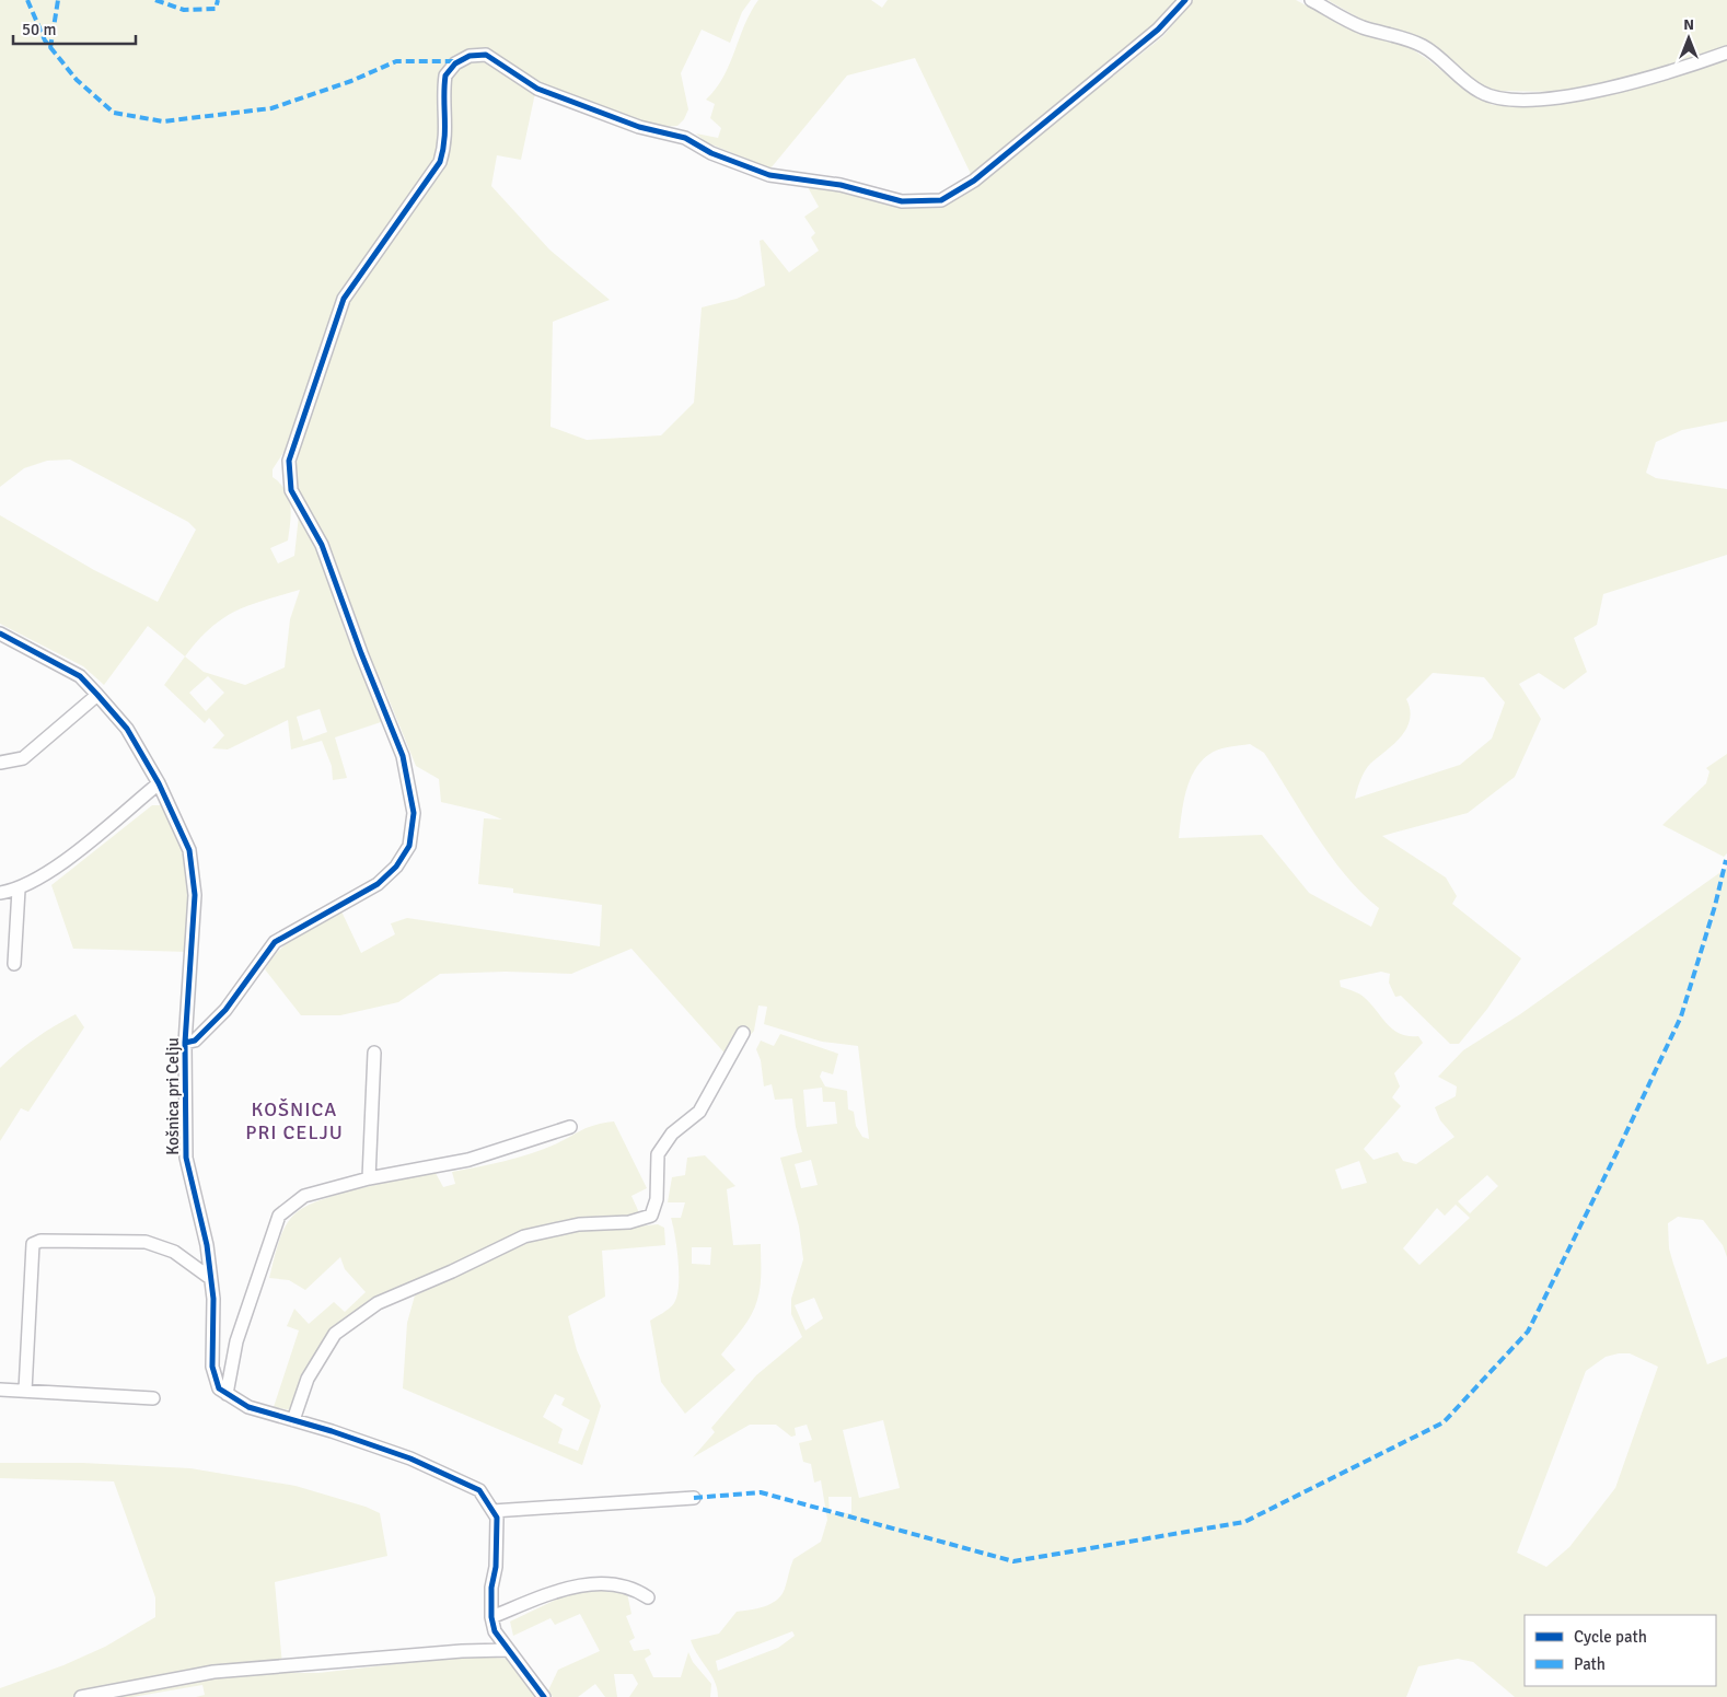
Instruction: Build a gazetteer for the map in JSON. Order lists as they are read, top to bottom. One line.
{"streets":{"street":["Košnica pri Celju"]},"districts":["KOŠNICA PRI CELJU"],"legend":["Cycle path","Path"],"scale_bar":"50 m","north":"top"}
